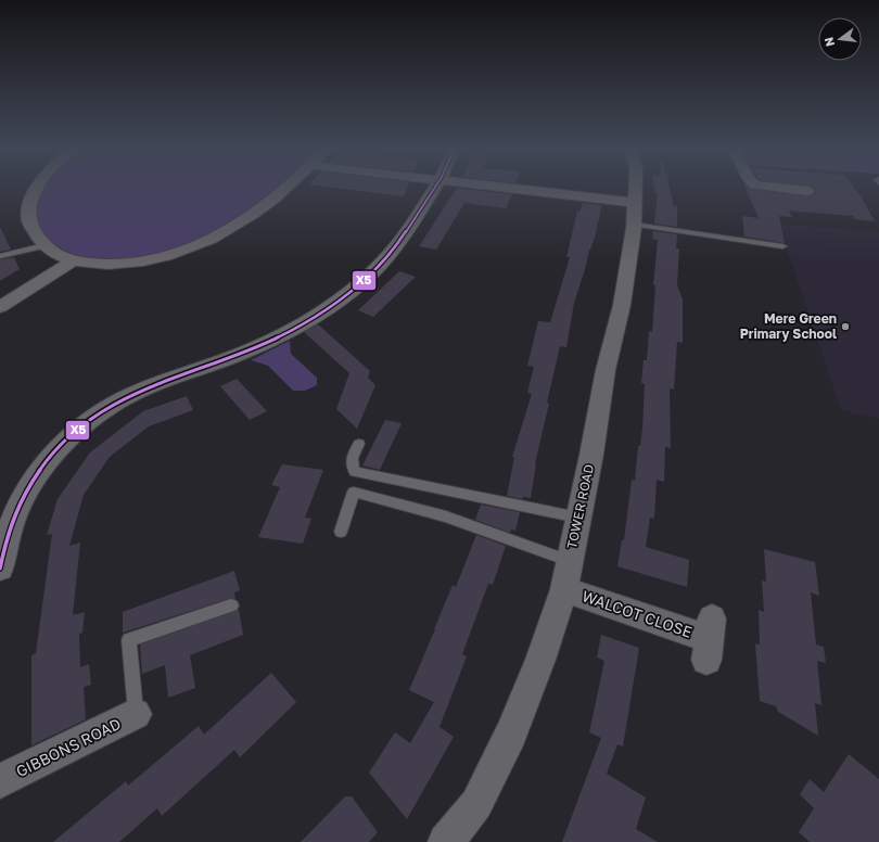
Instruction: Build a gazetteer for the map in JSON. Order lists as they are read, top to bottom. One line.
{"streets":{"street":["TOWER ROAD","WALCOT CLOSE","GIBBONS ROAD"]},"crossings":[["TOWER ROAD","WALCOT CLOSE"]],"places":["Mere Green Primary School"],"lines":["transit line X5"],"north":"left"}
